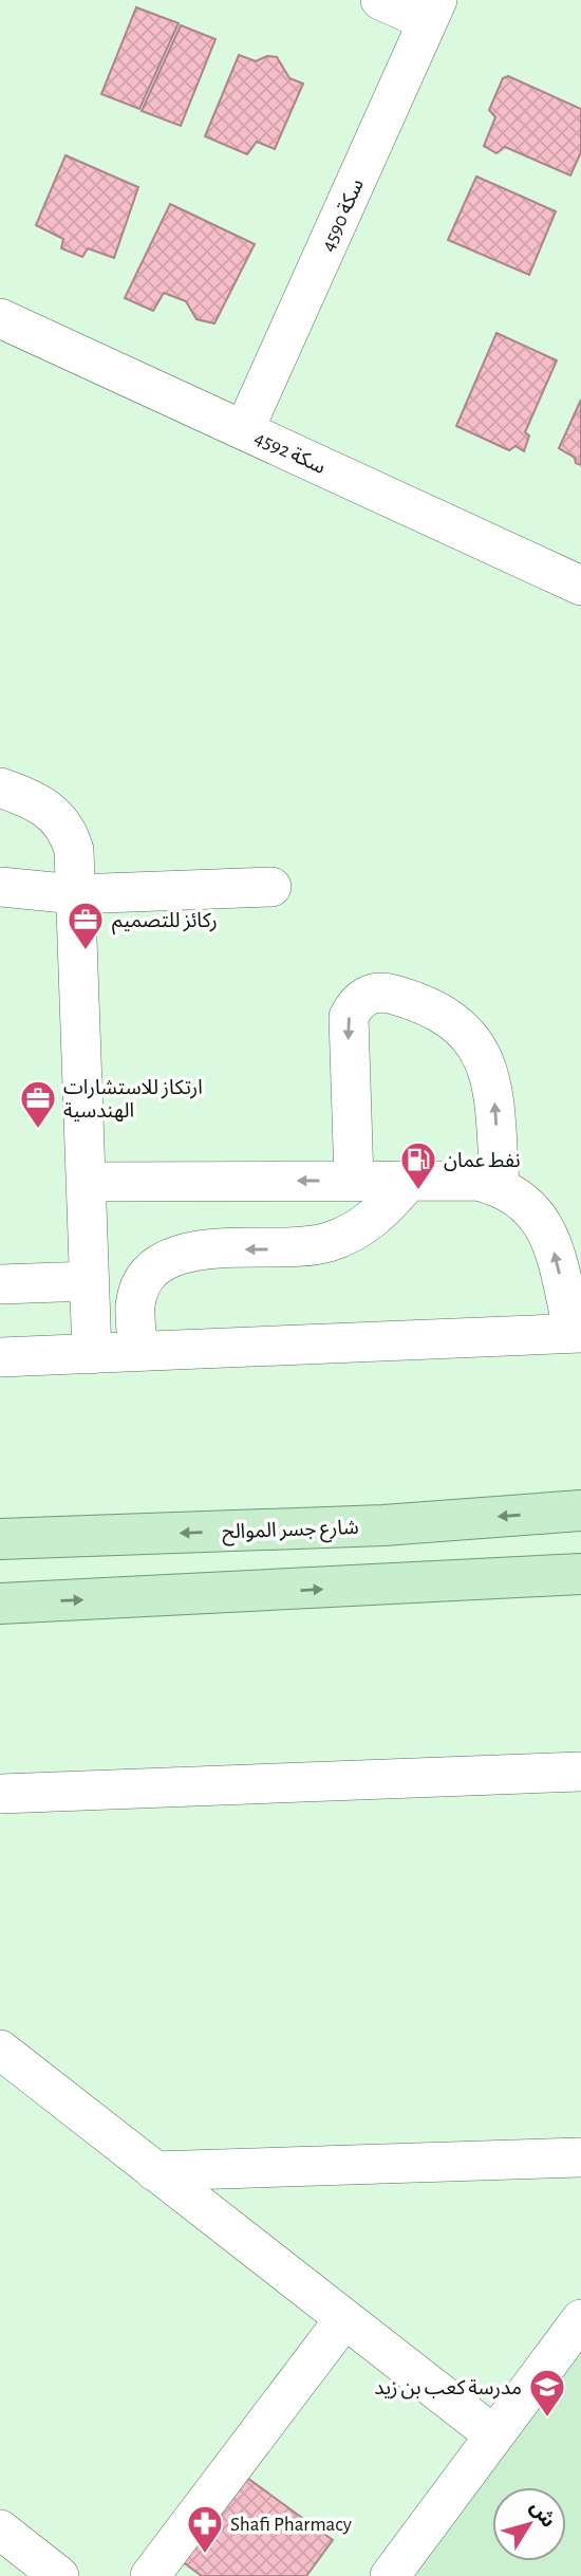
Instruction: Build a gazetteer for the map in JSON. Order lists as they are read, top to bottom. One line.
{"streets":{"main road":["شارع جسر الموالح"],"street":["سكة 4590","سكة 4592"]},"crossings":[["سكة 4590","سكة 4592"]],"places":{"office":["ركائز للتصميم","ارتكاز للاستشارات الهندسية"],"fuel station":["نفط عمان"],"school or university":["مدرسة كعب بن زيد"],"pharmacy":["Shafi Pharmacy"]},"north":"top right"}
